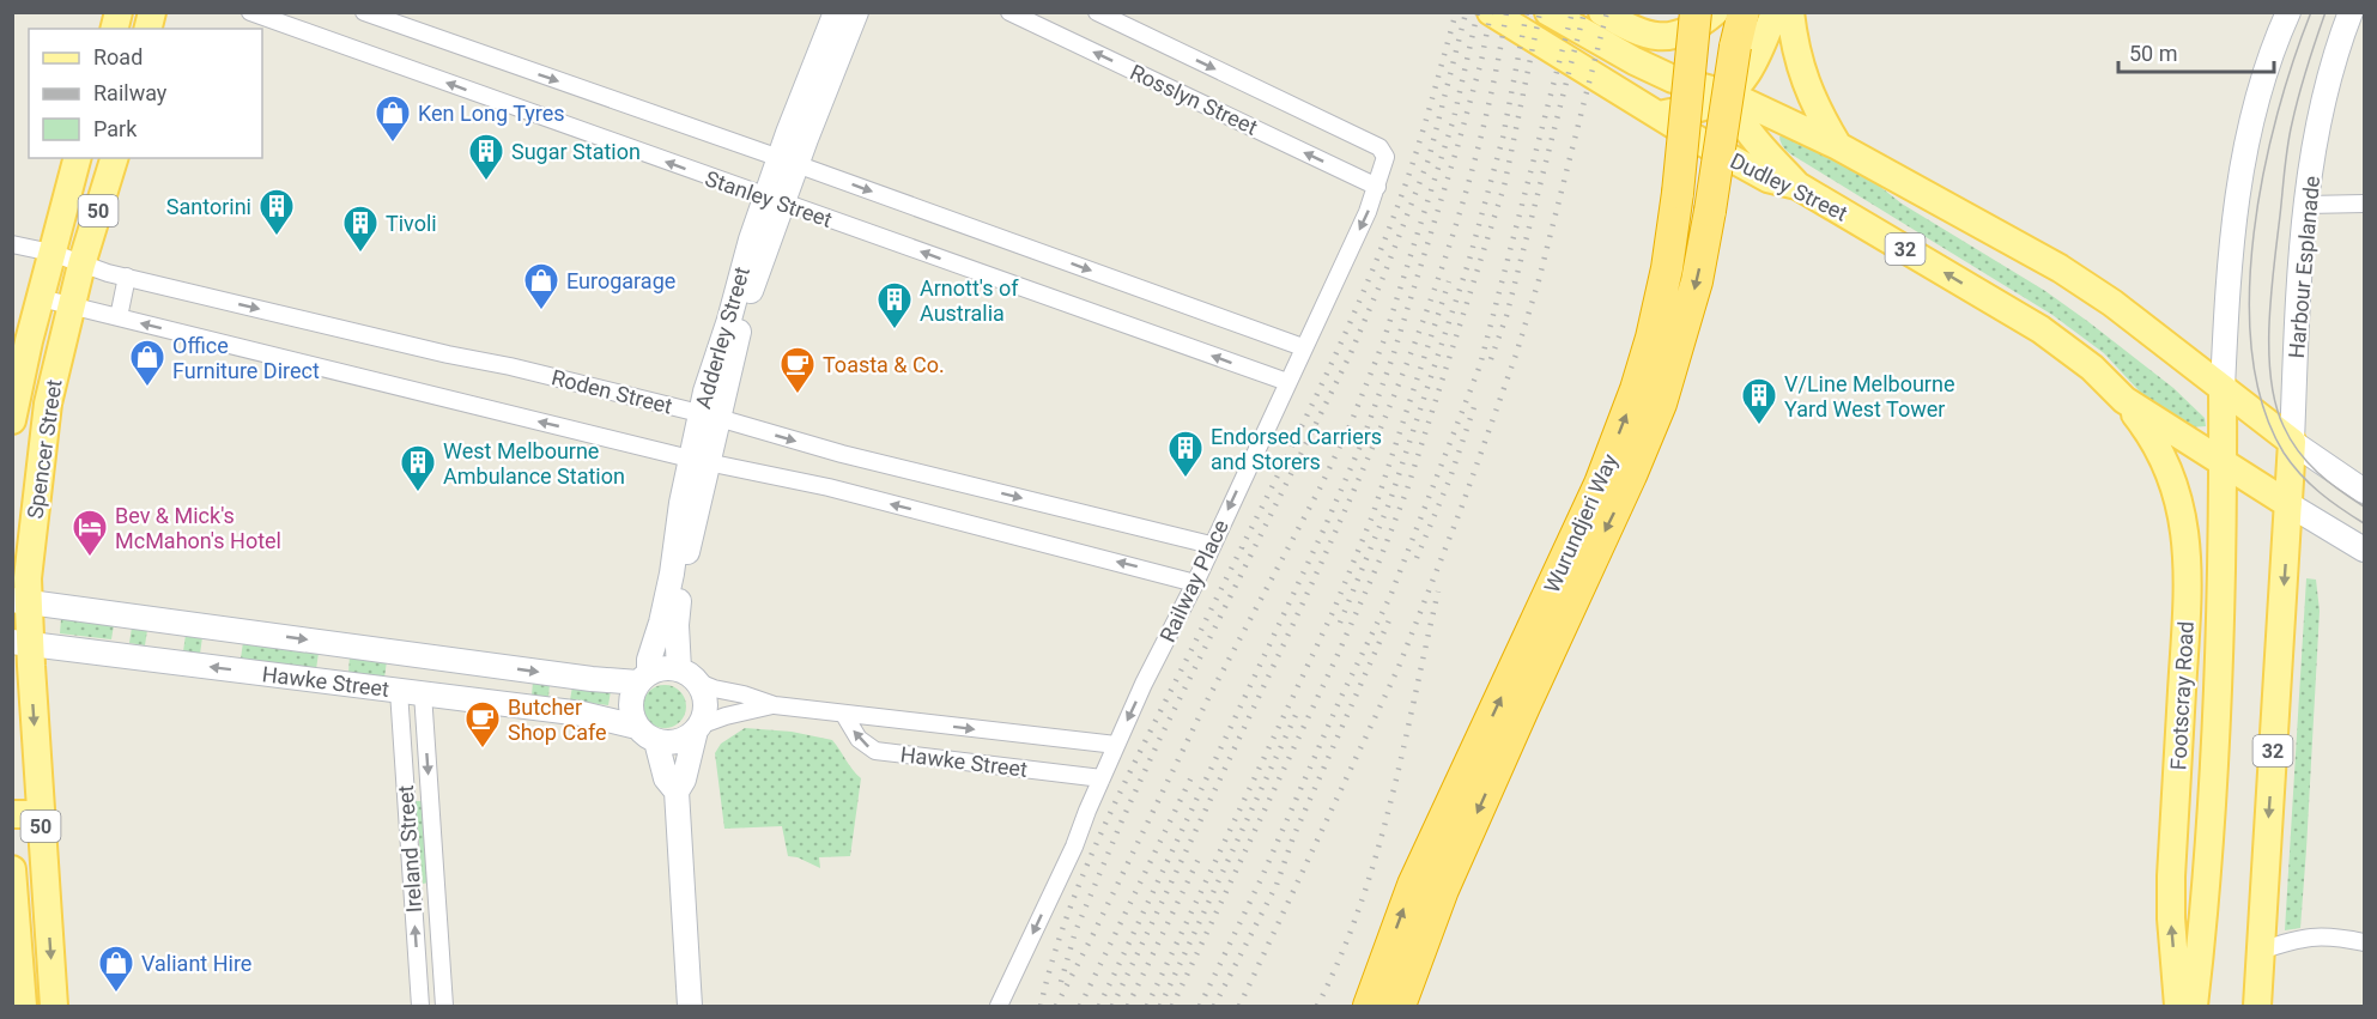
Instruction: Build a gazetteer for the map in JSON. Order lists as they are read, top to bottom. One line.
{"streets":{"highway":["Wurundjeri Way"],"main road":["Dudley Street","50","32","Spencer Street","Footscray Road"],"street":["Rosslyn Street","Stanley Street","Harbour Esplanade","Adderley Street","Roden Street","Railway Place","Hawke Street","Ireland Street"]},"crossings":[["Rosslyn Street","Railway Place"],["Dudley Street","32"],["Dudley Street","Footscray Road"],["Stanley Street","Adderley Street"],["Stanley Street","Railway Place"],["32","Harbour Esplanade"],["Adderley Street","Roden Street"],["Adderley Street","Hawke Street"],["Roden Street","Spencer Street"],["Roden Street","Railway Place"],["Spencer Street","Hawke Street"],["Railway Place","Hawke Street"],["Hawke Street","Ireland Street"]],"one_way":["Railway Place"],"places":{"shop":["Ken Long Tyres","Eurogarage","Office Furniture Direct","Valiant Hire"],"building":["Sugar Station","Santorini","Tivoli","Arnott's of Australia","V/Line Melbourne Yard West Tower","Endorsed Carriers and Storers","West Melbourne Ambulance Station"],"cafe":["Toasta & Co.","Butcher Shop Cafe"],"hotel":["Bev & Mick's McMahon's Hotel"]},"legend":["Road","Railway","Park"],"scale_bar":"50 m"}
